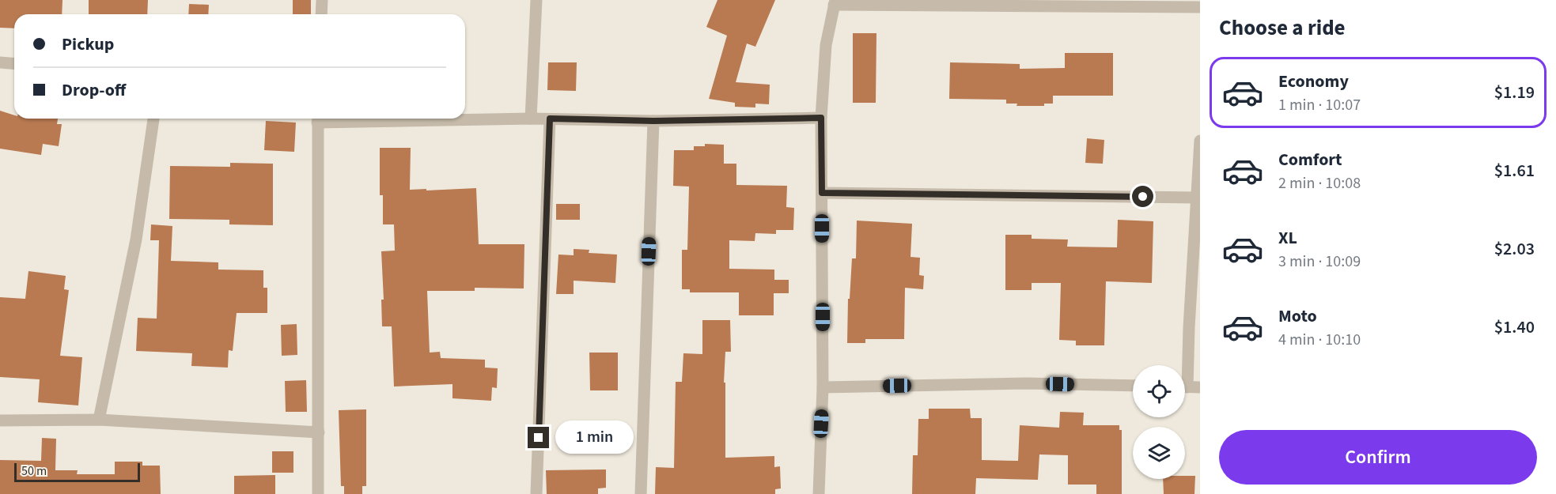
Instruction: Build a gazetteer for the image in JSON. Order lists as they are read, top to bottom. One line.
{"scale_bar":"50 m","page":{"heading":"Choose a ride","banner":["Pickup","Drop-off"],"list":[{"name":"Economy","note":"1 min · 10:07","value":"$1.19"},{"name":"Comfort","note":"2 min · 10:08","value":"$1.61"},{"name":"XL","note":"3 min · 10:09","value":"$2.03"},{"name":"Moto","note":"4 min · 10:10","value":"$1.40"}],"bubble":"1 min","buttons":"Confirm","scale":"50 m"}}
